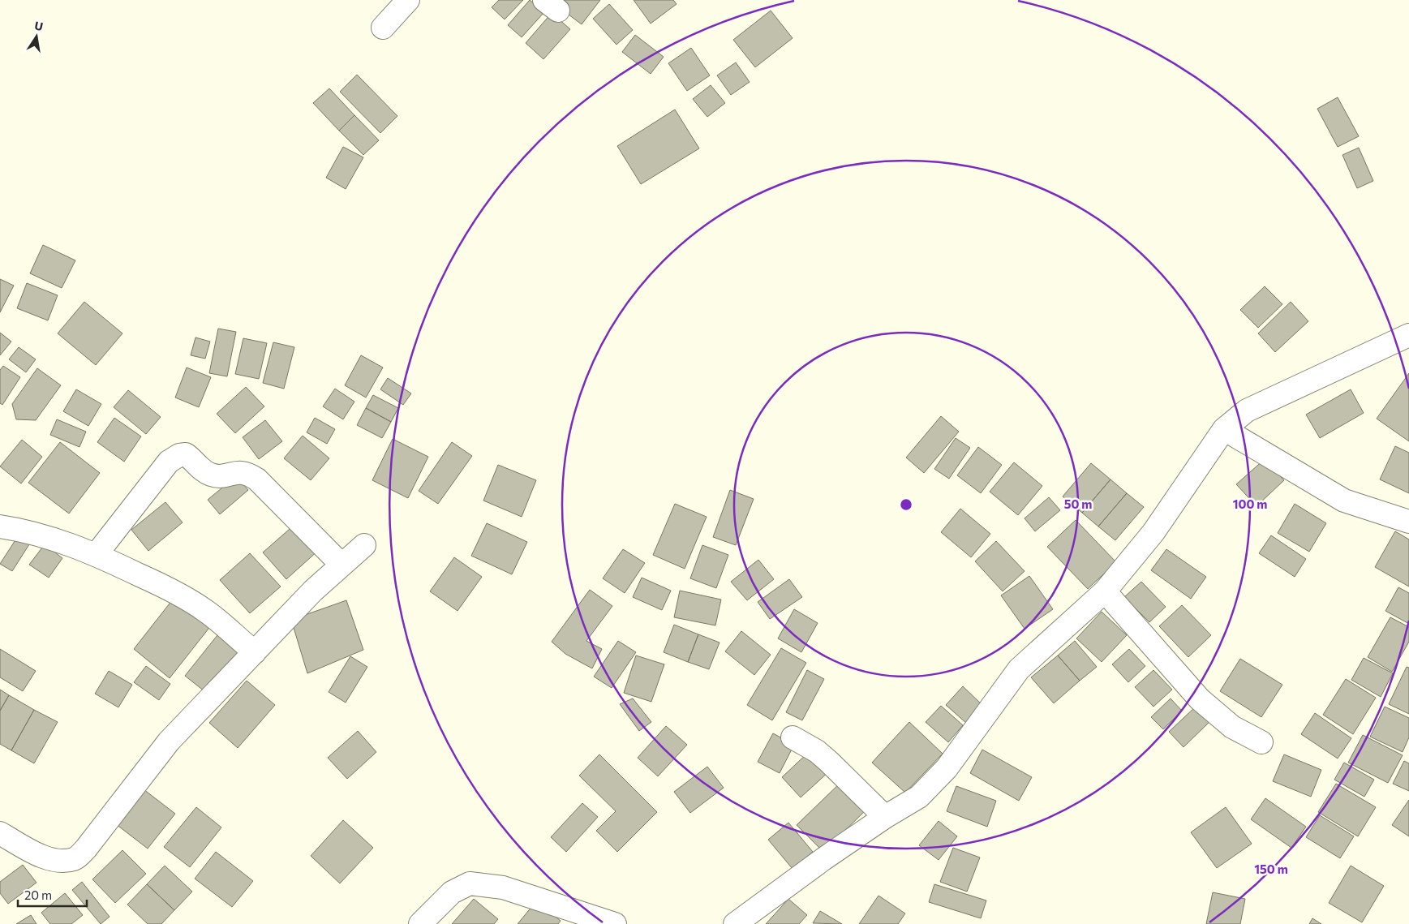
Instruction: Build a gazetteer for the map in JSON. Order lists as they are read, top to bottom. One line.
{"scale_bar":"20 m","north":"top","rings":["50 m","100 m","150 m"]}
